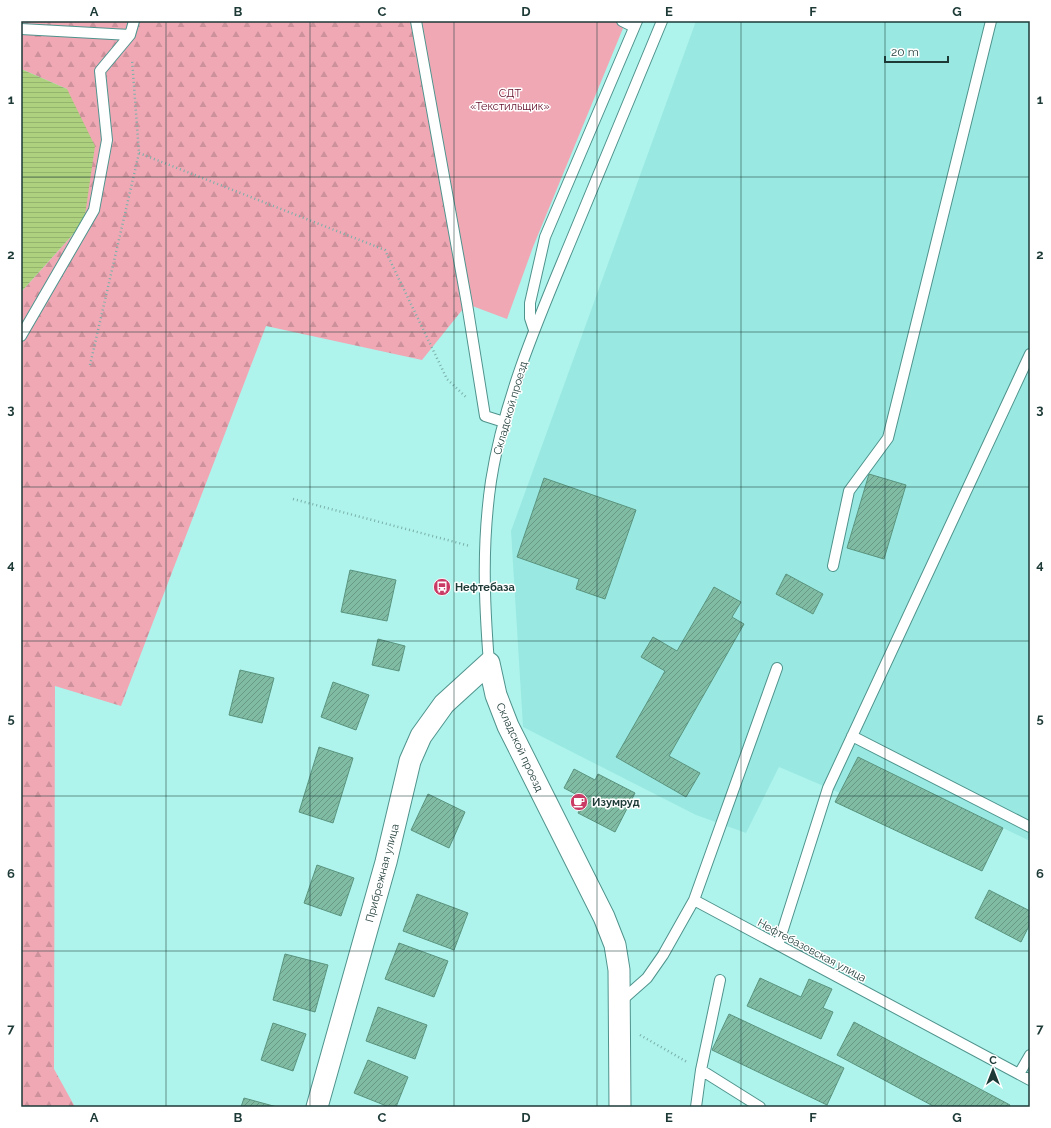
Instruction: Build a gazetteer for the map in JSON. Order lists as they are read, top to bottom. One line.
{"streets":{"street":["Складской проезд","Прибрежная улица"],"lane":["Нефтебазовская улица"]},"crossings":[["Складской проезд","Прибрежная улица"]],"parks":["СДТ «Текстильщик»"],"places":{"bus stop":["Нефтебаза"],"cafe":["Изумруд"]},"scale_bar":"20 m","north":"top","grid":{"columns":["A","B","C","D","E","F","G"],"rows":["1","2","3","4","5","6","7"]}}
